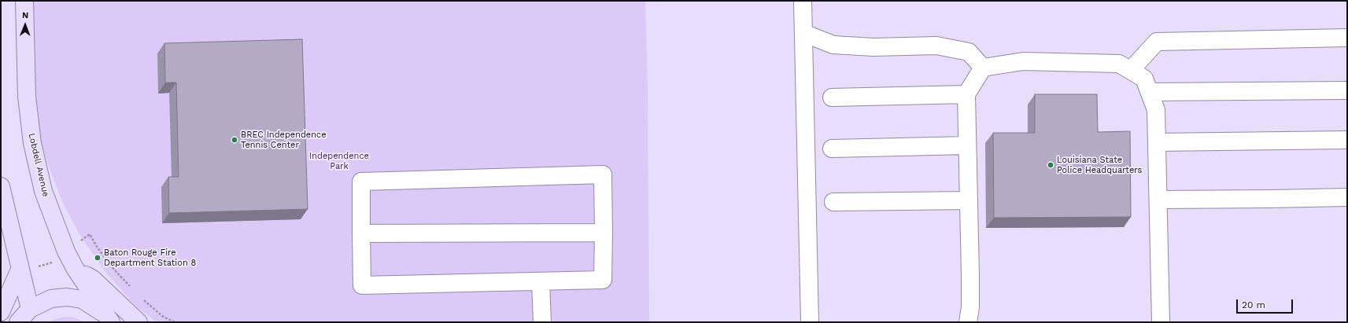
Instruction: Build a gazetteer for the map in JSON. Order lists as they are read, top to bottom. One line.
{"streets":{"main road":["Lobdell Avenue"]},"parks":["Independence Park"],"places":["BREC Independence Tennis Center","Louisiana State Police Headquarters","Baton Rouge Fire Department Station 8"],"scale_bar":"20 m","north":"top"}
